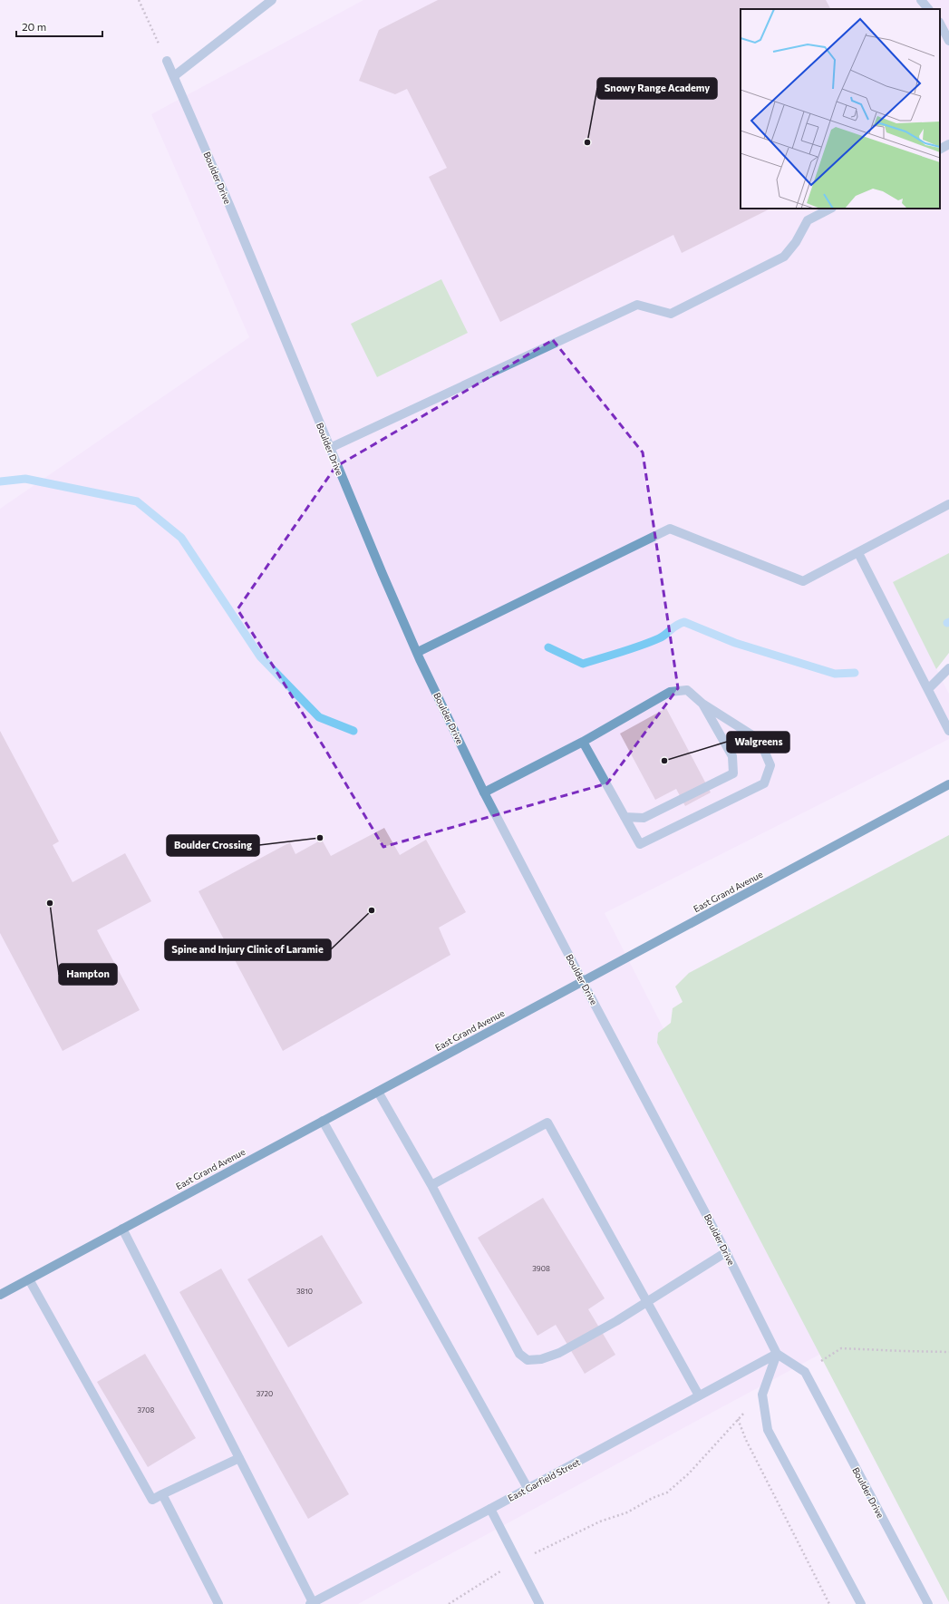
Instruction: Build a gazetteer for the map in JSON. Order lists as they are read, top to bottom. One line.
{"streets":{"main road":["East Grand Avenue"],"street":["Boulder Drive","East Garfield Street"]},"crossings":[["Boulder Drive","East Grand Avenue"],["Boulder Drive","East Garfield Street"]],"places":["Snowy Range Academy","Walgreens","Boulder Crossing","Hampton","Spine and Injury Clinic of Laramie"],"house_numbers":["3908","3810","3720","3708"],"scale_bar":"20 m"}
